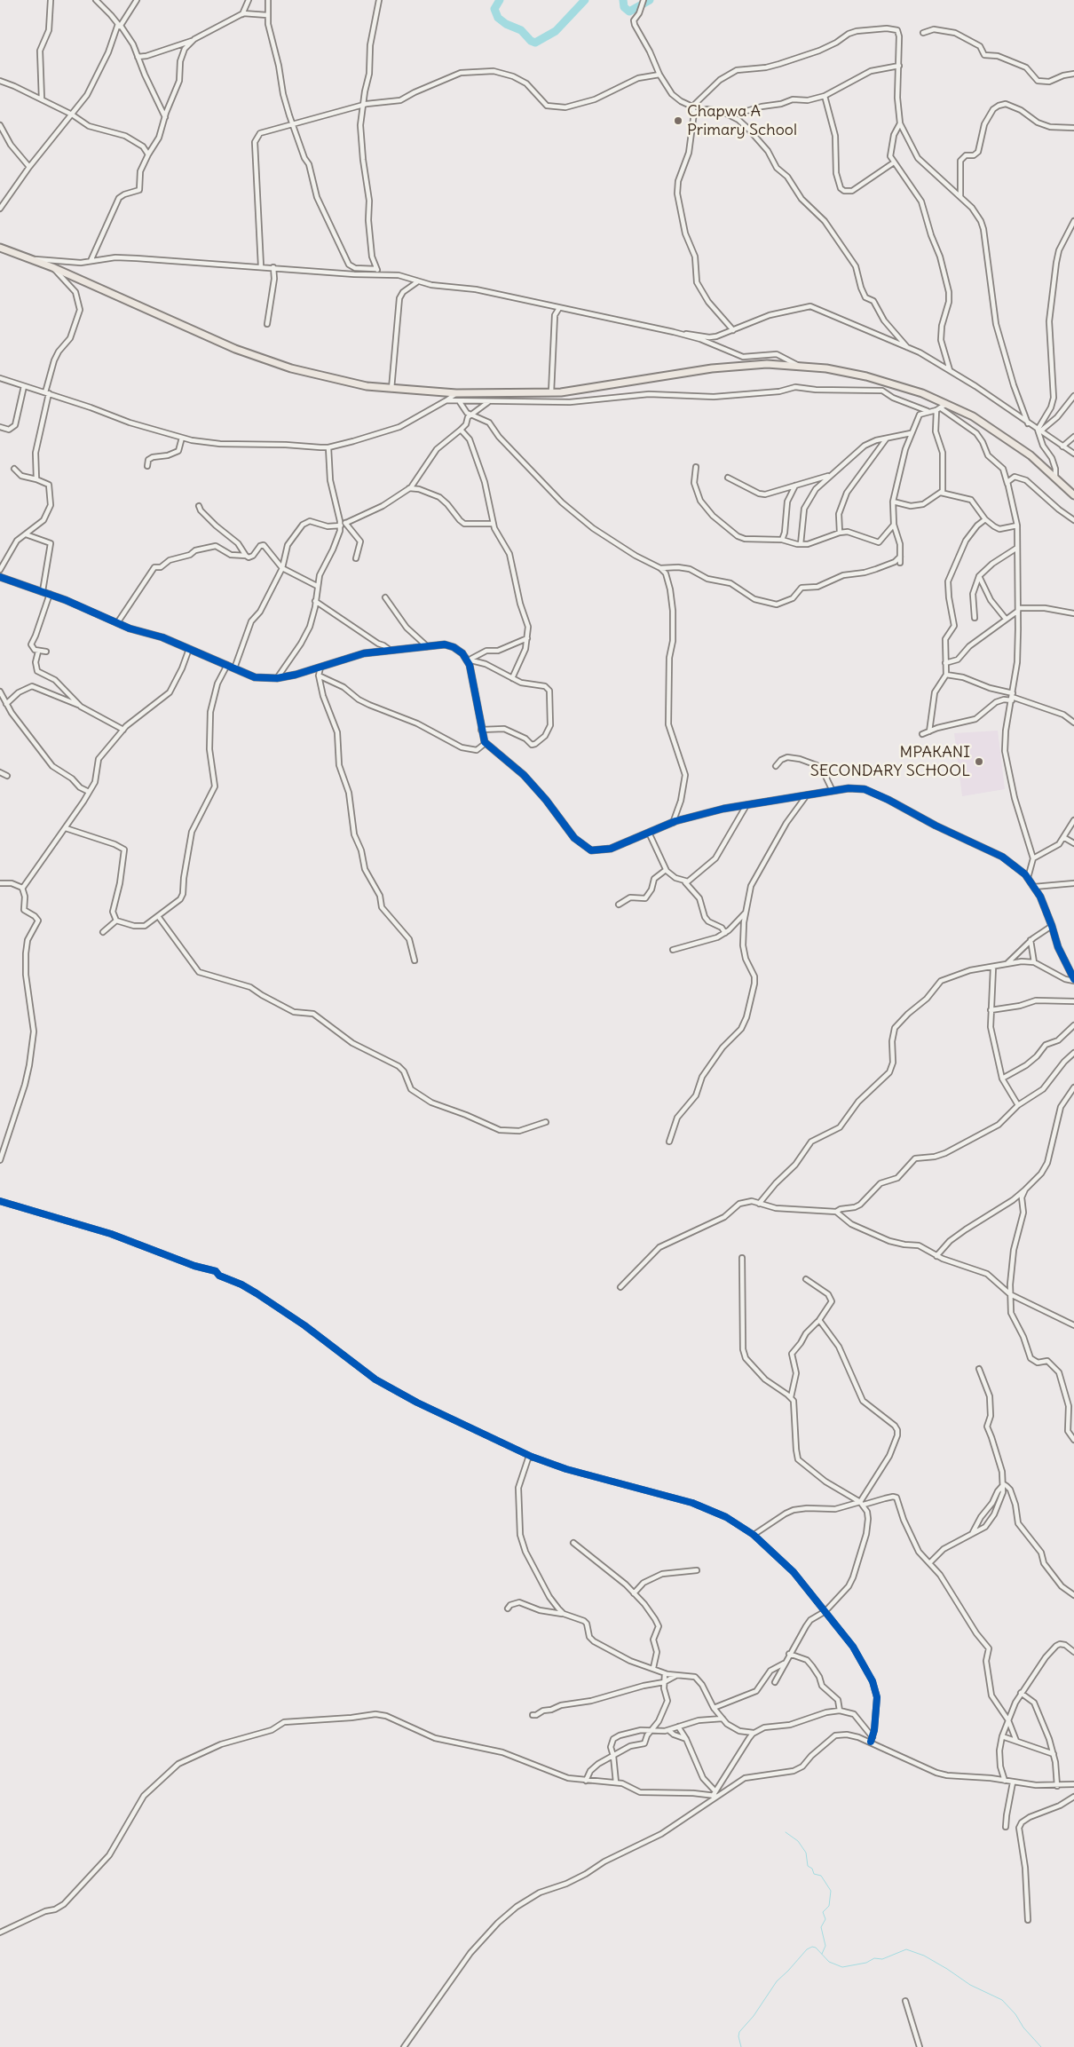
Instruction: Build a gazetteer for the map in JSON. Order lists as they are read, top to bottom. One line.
{"places":["Chapwa A Primary School","MPAKANI SECONDARY SCHOOL"]}
